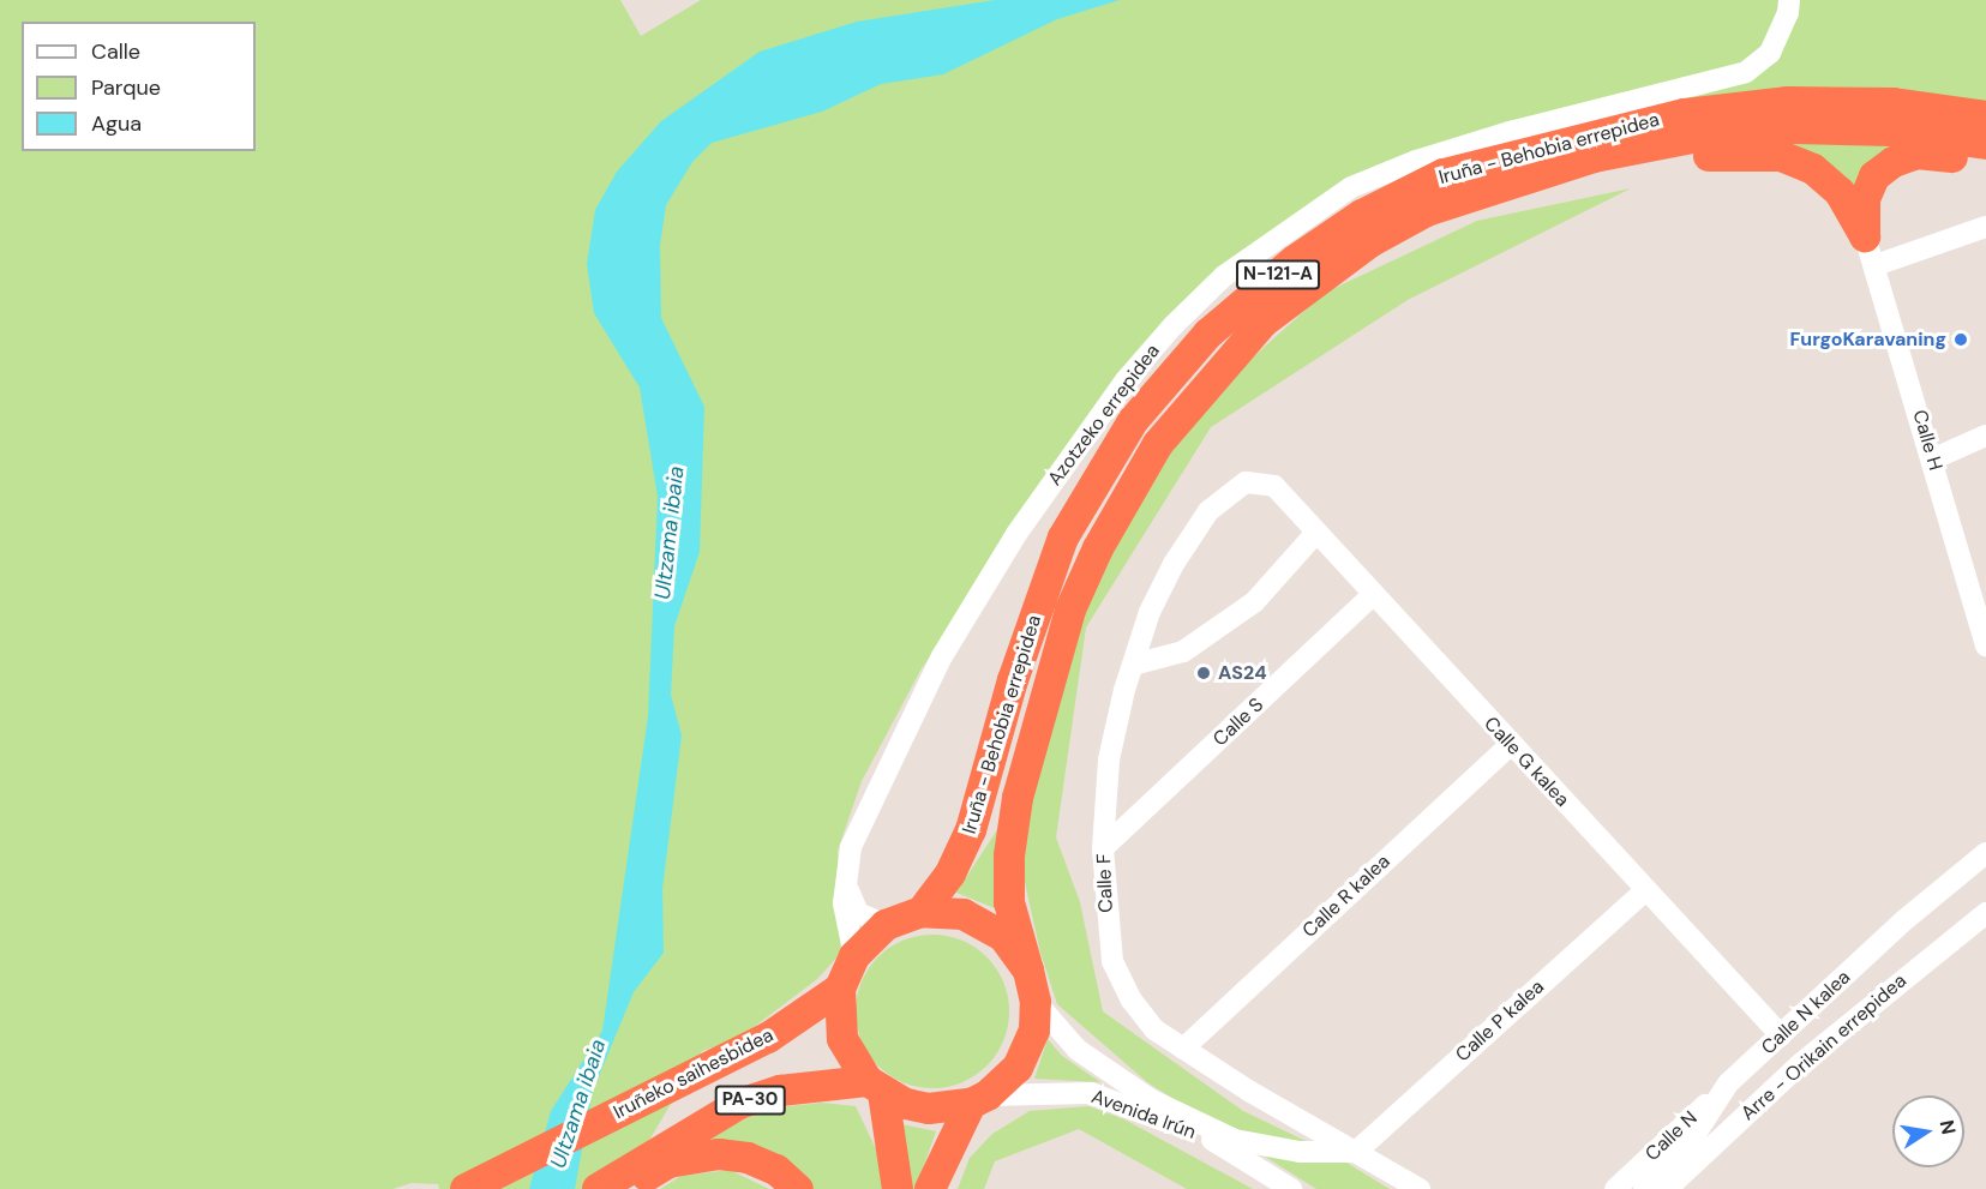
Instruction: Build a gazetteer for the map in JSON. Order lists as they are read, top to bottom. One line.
{"streets":{"highway":["Iruña - Behobia errepidea","N-121-A","Iruñeko saihesbidea","PA-30"],"street":["Azotzeko errepidea","Calle H","Calle S","Calle G kalea","Calle F","Calle R kalea","Calle N kalea","Calle P kalea","Arre - Orikain errepidea","Avenida Irún","Calle N"]},"crossings":[["Iruña - Behobia errepidea","Azotzeko errepidea"],["Iruña - Behobia errepidea","Iruñeko saihesbidea"],["Iruña - Behobia errepidea","PA-30"],["Iruña - Behobia errepidea","Avenida Irún"],["Azotzeko errepidea","Iruñeko saihesbidea"],["Azotzeko errepidea","PA-30"],["Azotzeko errepidea","Avenida Irún"],["Calle S","Calle G kalea"],["Calle S","Calle F"],["Calle G kalea","Calle F"],["Calle G kalea","Calle R kalea"],["Calle G kalea","Calle N kalea"],["Calle G kalea","Calle P kalea"],["Calle F","Calle R kalea"],["Calle F","Calle P kalea"],["Calle F","Avenida Irún"],["Calle N kalea","Calle N"],["Calle P kalea","Avenida Irún"],["Iruñeko saihesbidea","PA-30"],["Iruñeko saihesbidea","Avenida Irún"],["PA-30","Avenida Irún"]],"water":["Ultzama ibaia"],"places":["FurgoKaravaning","AS24"],"legend":["Calle","Parque","Agua"],"north":"right"}
